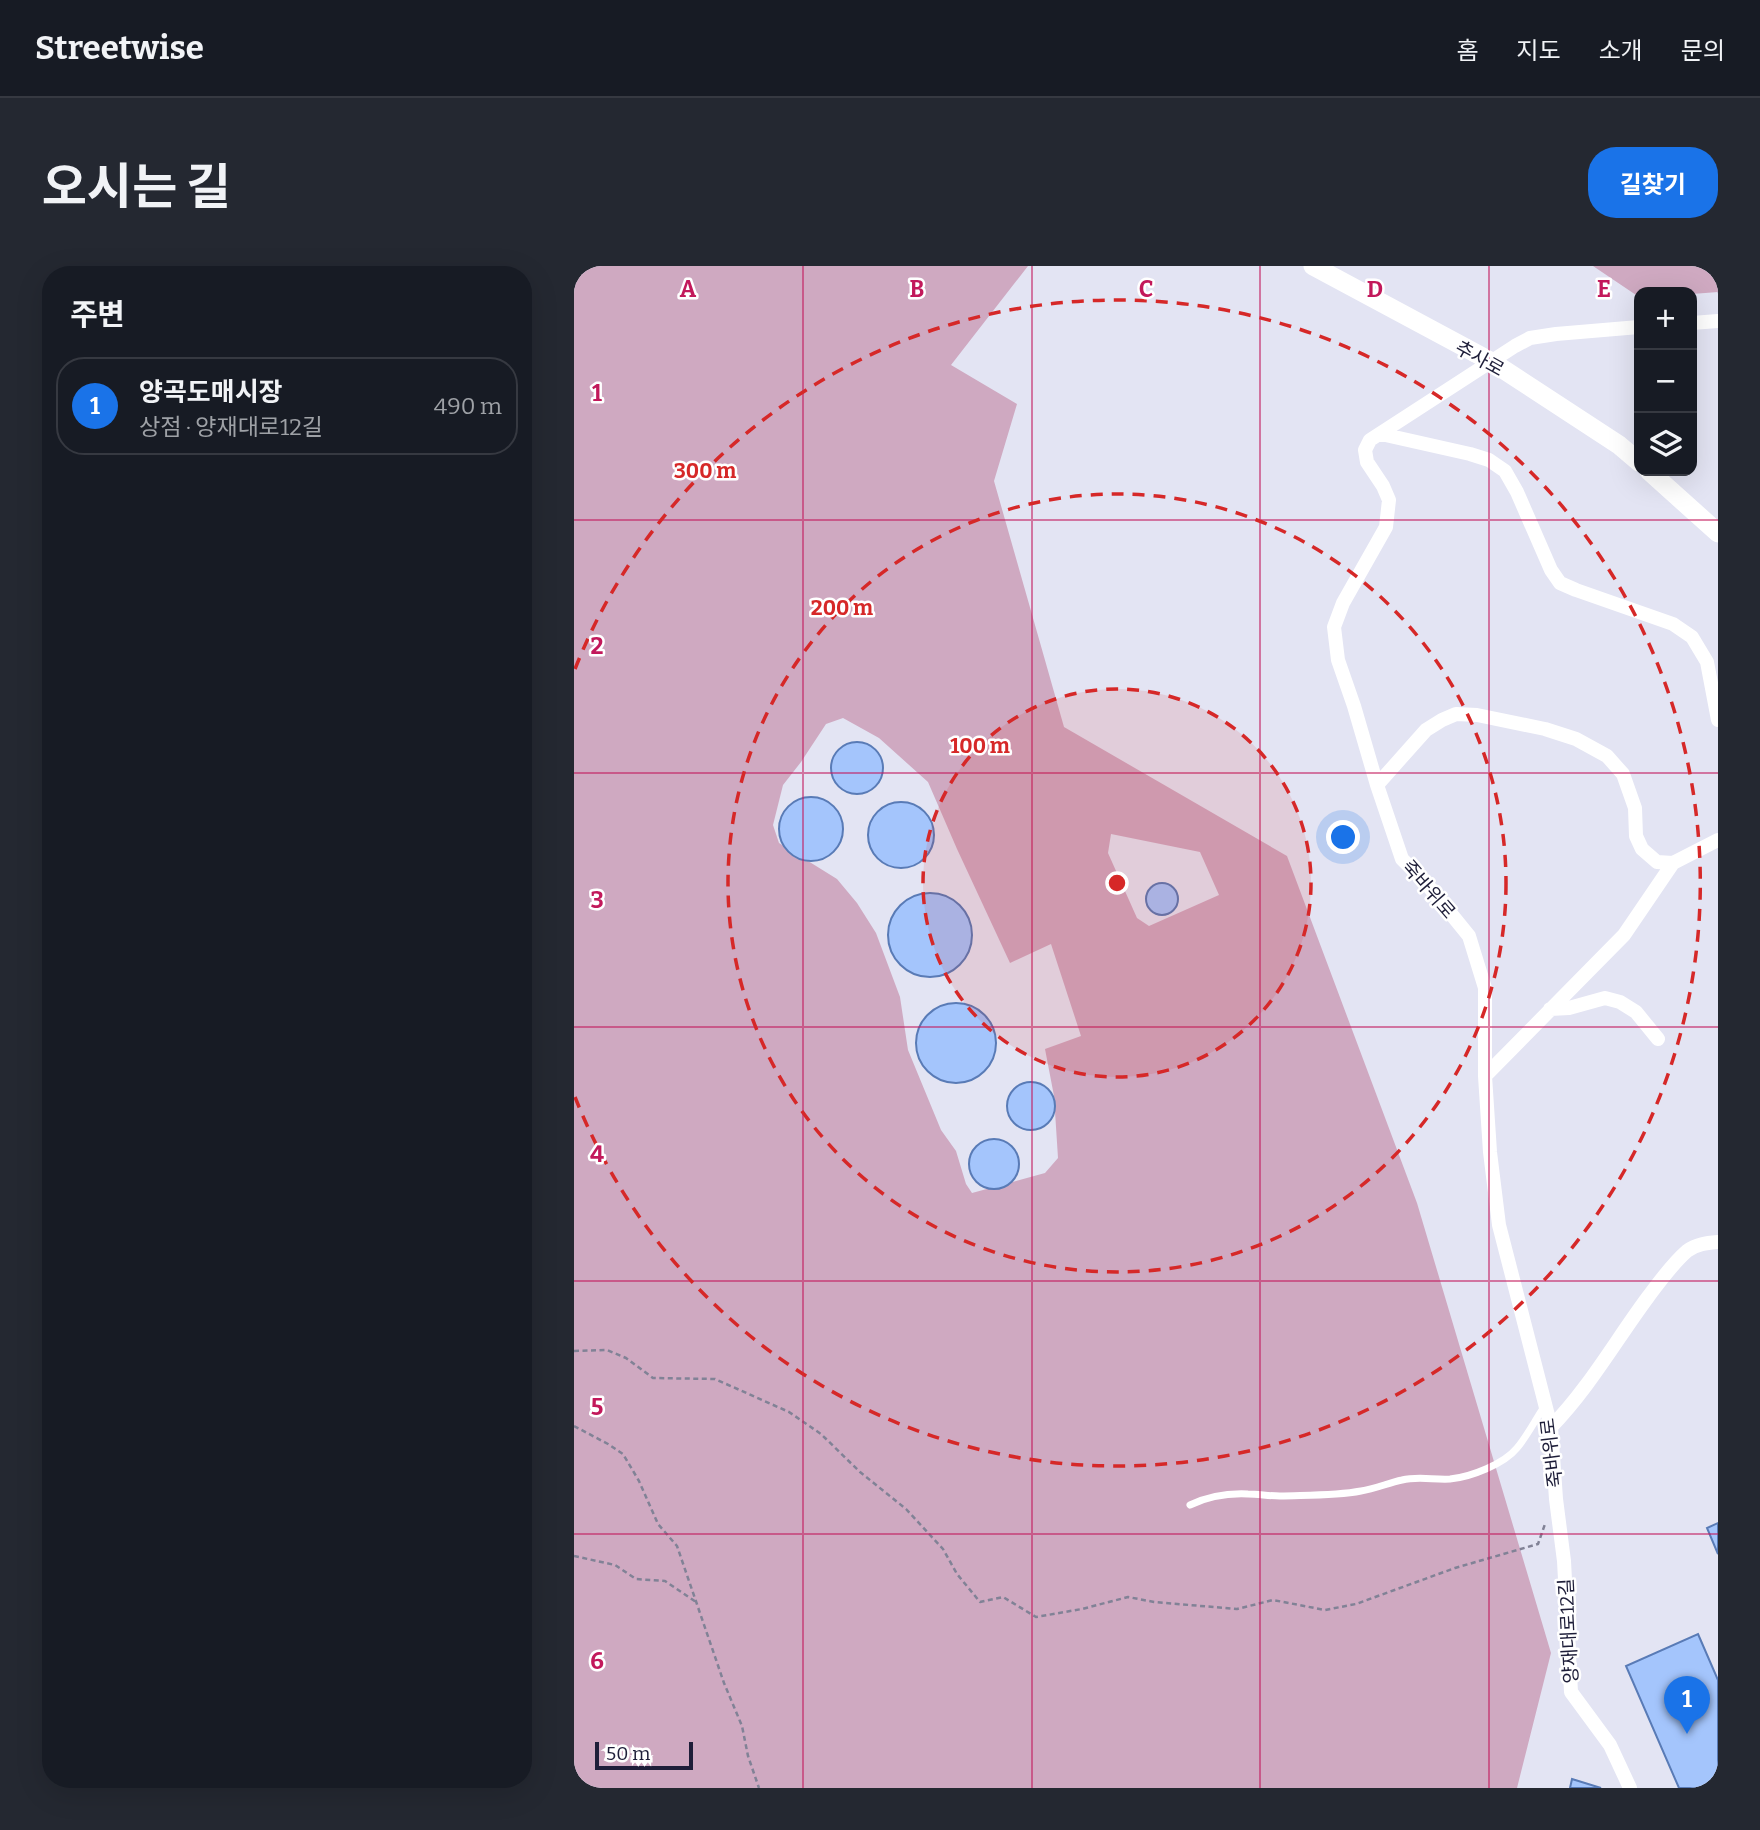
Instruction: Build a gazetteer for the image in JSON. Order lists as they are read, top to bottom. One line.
{"streets":{"street":["추사로","죽바위로","양재대로12길"]},"crossings":[["추사로","죽바위로"],["죽바위로","양재대로12길"]],"scale_bar":"50 m","page":{"header":"Streetwise","nav":["홈","지도","소개","문의"],"title":"오시는 길","buttons":"길찾기","heading":"주변","map_buttons":["+","−"],"list":[{"mark":"1","name":"양곡도매시장","note":"상점 · 양재대로12길","value":"490 m"}],"pins":"1","scale":"50 m"},"grid":{"columns":["A","B","C","D","E"],"rows":["1","2","3","4","5","6"]},"rings":["300 m","200 m","100 m"]}
